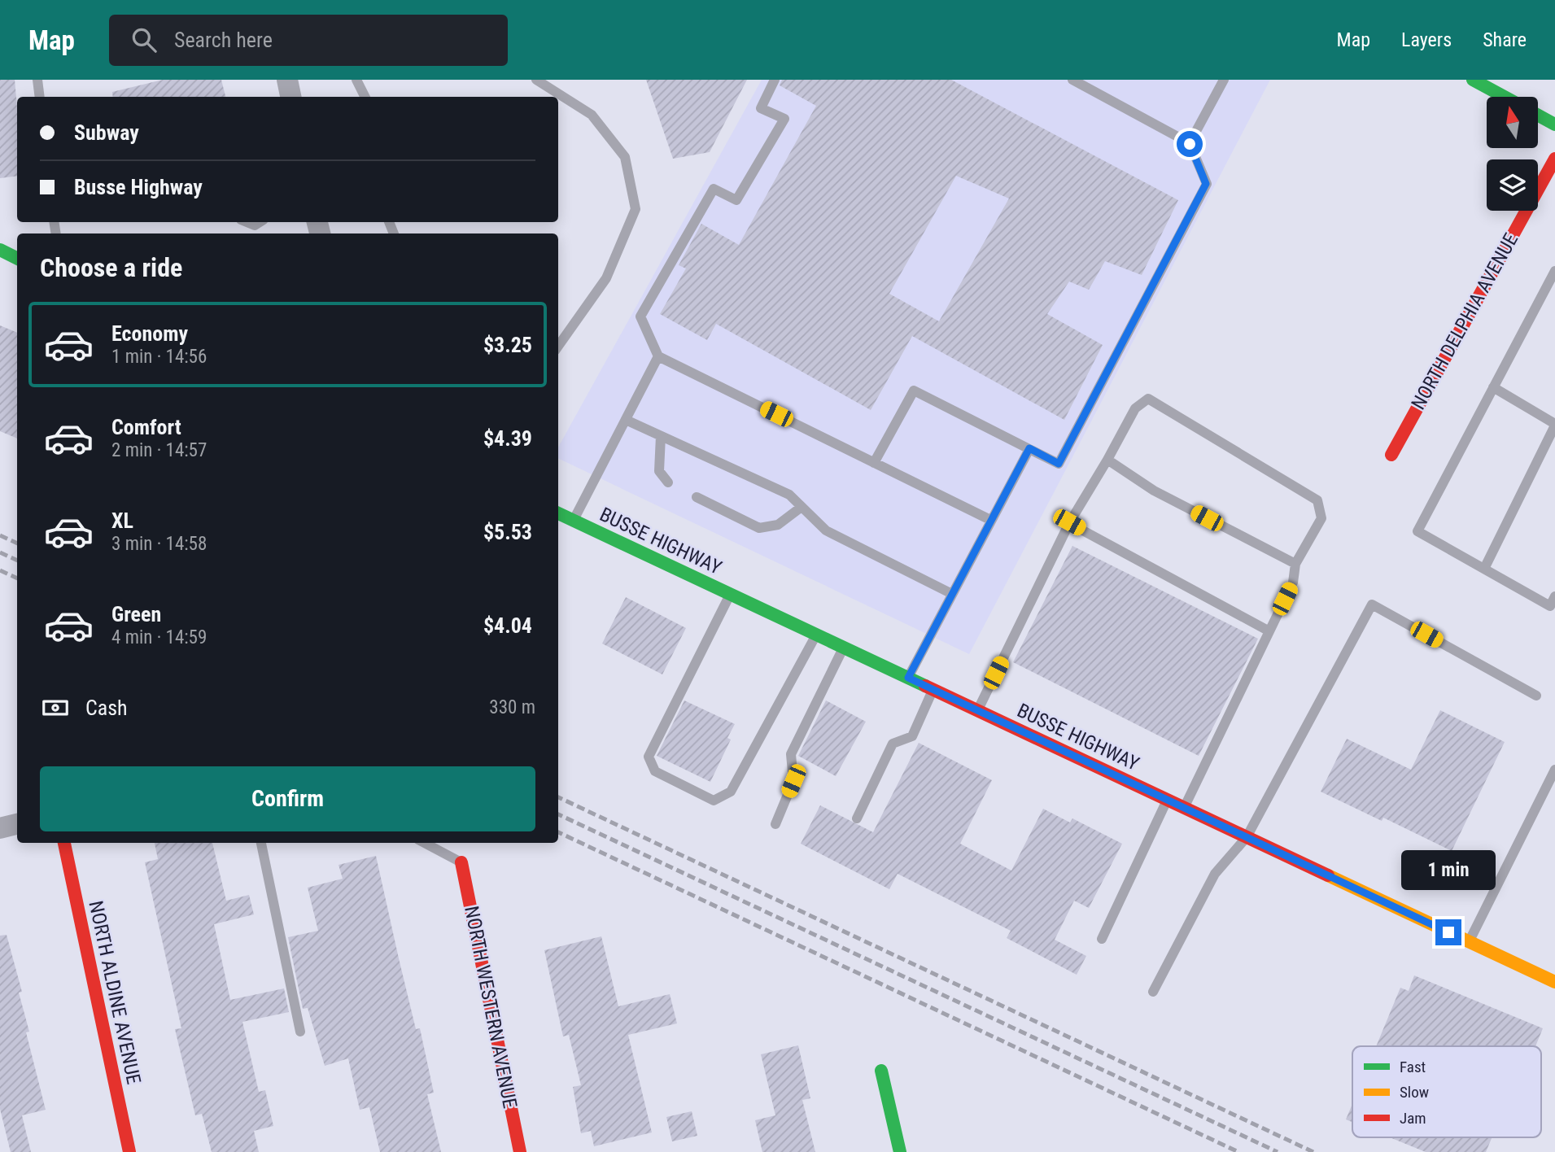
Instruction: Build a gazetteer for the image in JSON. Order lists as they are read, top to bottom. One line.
{"streets":{"main road":["NORTH DELPHIA AVENUE","BUSSE HIGHWAY","NORTH ALDINE AVENUE","NORTH WESTERN AVENUE"]},"legend":["Fast","Slow","Jam"],"north":"top","page":{"header":"Map","search":"Search here","nav":["Map","Layers","Share"],"banner":["Subway","Busse Highway"],"heading":"Choose a ride","list":[{"name":"Economy","note":"1 min · 14:56","value":"$3.25"},{"name":"Comfort","note":"2 min · 14:57","value":"$4.39"},{"name":"XL","note":"3 min · 14:58","value":"$5.53"},{"name":"Green","note":"4 min · 14:59","value":"$4.04"}],"pay":["Cash","330 m"],"buttons":"Confirm","bubble":"1 min"}}
